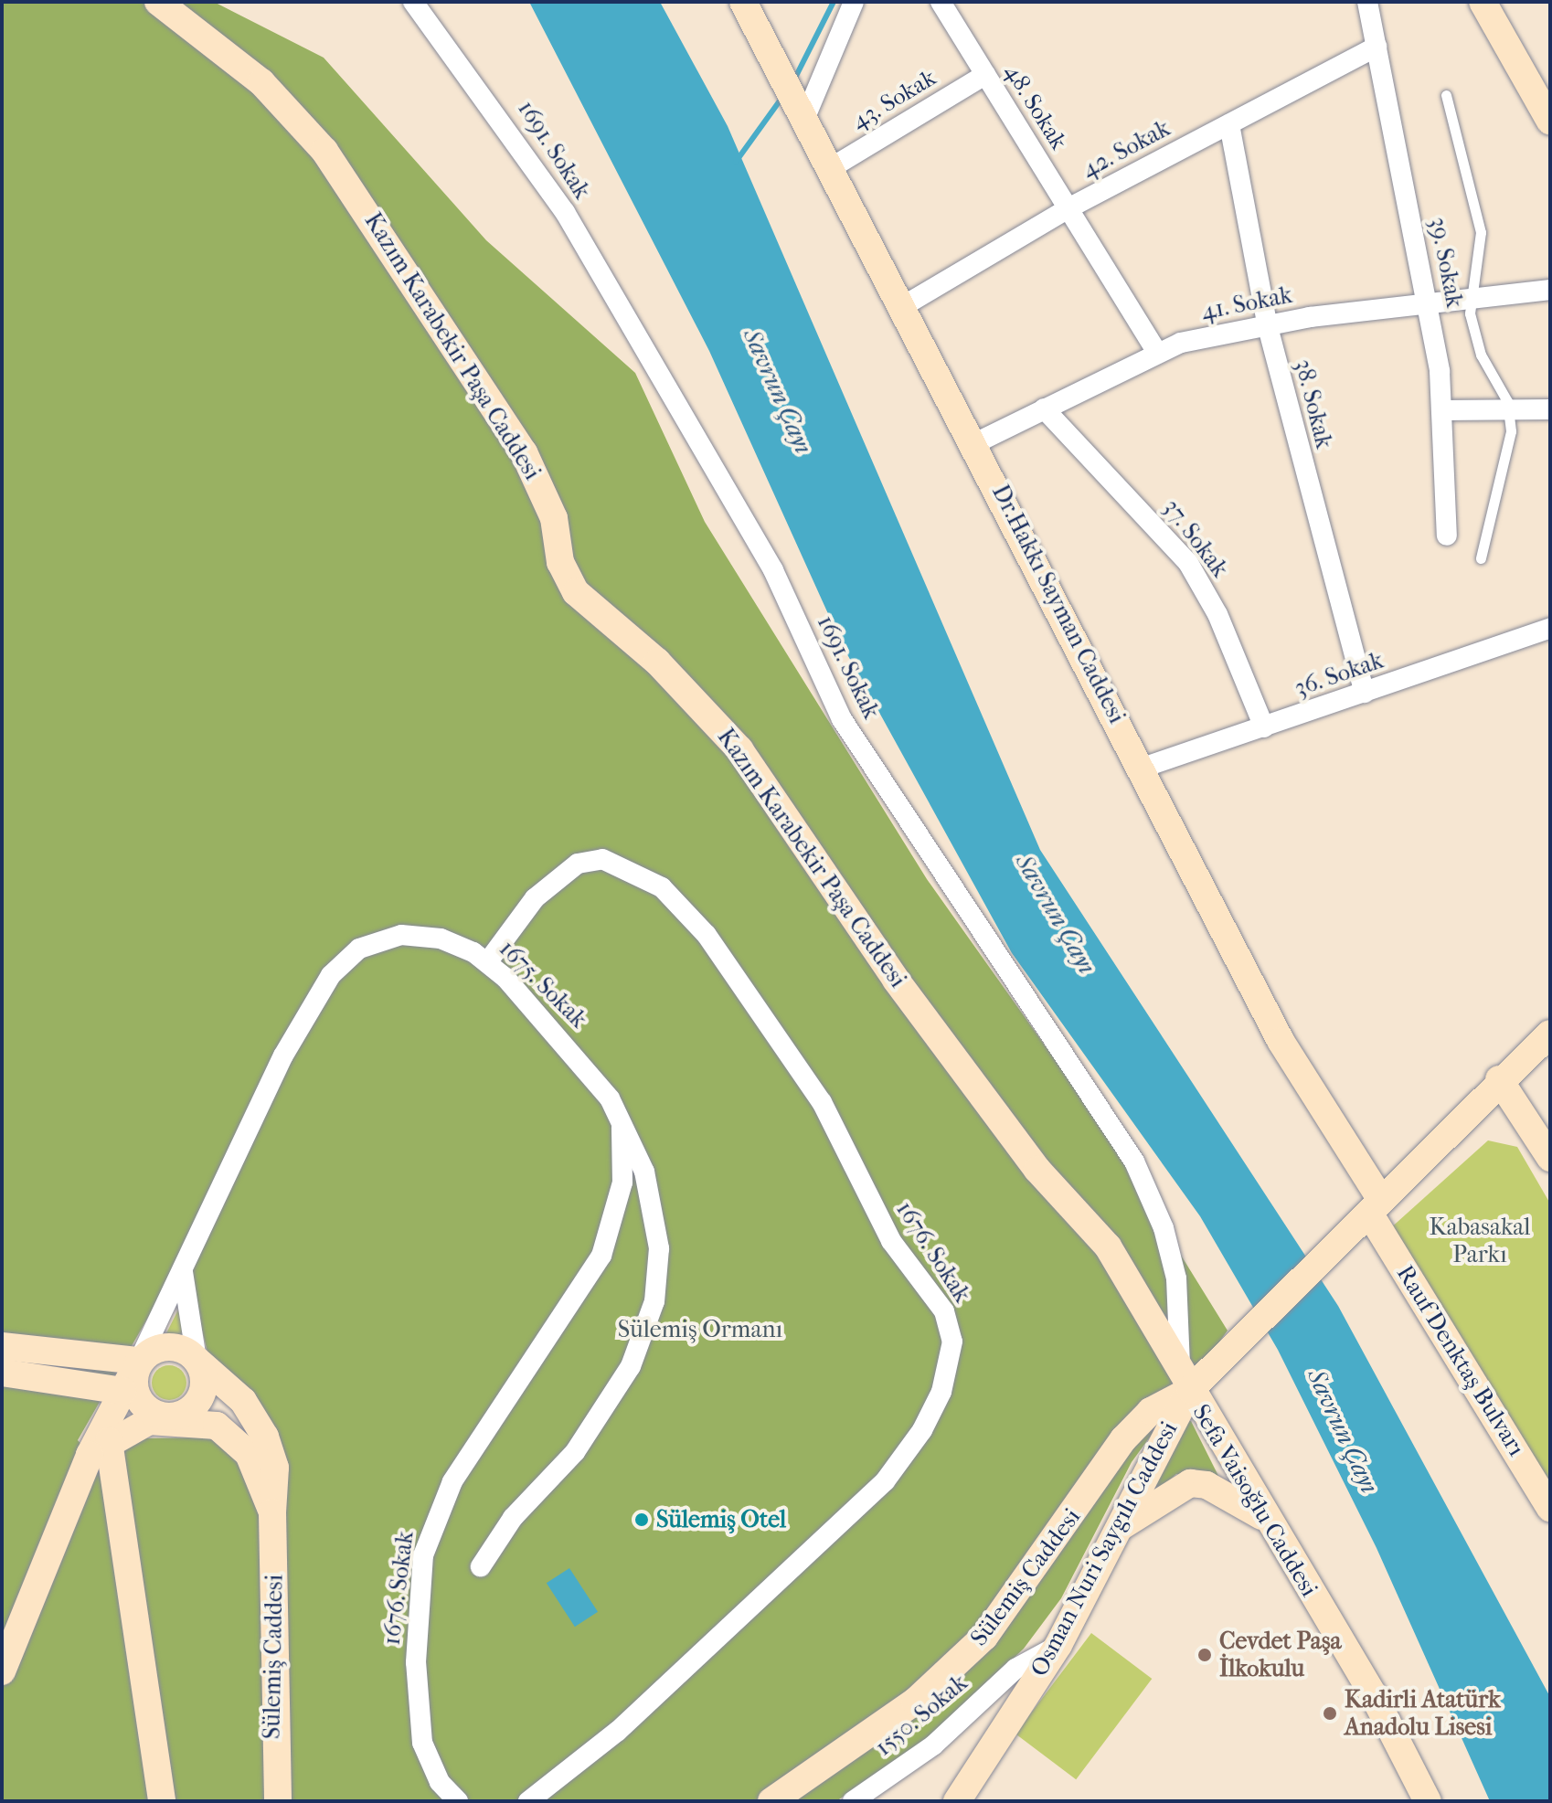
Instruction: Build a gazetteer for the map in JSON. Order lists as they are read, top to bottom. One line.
{"streets":{"street":["43. Sokak","48. Sokak","42. Sokak","1691. Sokak","39. Sokak","41. Sokak","Kazım Karabekir Paşa Caddesi","38. Sokak","37. Sokak","Dr.Hakkı Sayman Caddesi","36. Sokak","1675. Sokak","1676. Sokak","Rauf Denktaş Bulvarı","Sefa Vaisoğlu Caddesi","Osman Nuri Saygılı Caddesi","Sülemiş Caddesi","1550. Sokak"]},"crossings":[["43. Sokak","48. Sokak"],["43. Sokak","Dr.Hakkı Sayman Caddesi"],["48. Sokak","42. Sokak"],["48. Sokak","41. Sokak"],["42. Sokak","39. Sokak"],["42. Sokak","38. Sokak"],["42. Sokak","Dr.Hakkı Sayman Caddesi"],["1691. Sokak","Kazım Karabekir Paşa Caddesi"],["1691. Sokak","Sefa Vaisoğlu Caddesi"],["1691. Sokak","Osman Nuri Saygılı Caddesi"],["1691. Sokak","Sülemiş Caddesi"],["39. Sokak","41. Sokak"],["41. Sokak","38. Sokak"],["41. Sokak","37. Sokak"],["41. Sokak","Dr.Hakkı Sayman Caddesi"],["Kazım Karabekir Paşa Caddesi","Sefa Vaisoğlu Caddesi"],["Kazım Karabekir Paşa Caddesi","Osman Nuri Saygılı Caddesi"],["Kazım Karabekir Paşa Caddesi","Sülemiş Caddesi"],["38. Sokak","36. Sokak"],["37. Sokak","36. Sokak"],["Dr.Hakkı Sayman Caddesi","36. Sokak"],["Dr.Hakkı Sayman Caddesi","Rauf Denktaş Bulvarı"],["1675. Sokak","1676. Sokak"],["1675. Sokak","Sülemiş Caddesi"],["Sefa Vaisoğlu Caddesi","Osman Nuri Saygılı Caddesi"],["Sefa Vaisoğlu Caddesi","Sülemiş Caddesi"],["Osman Nuri Saygılı Caddesi","Sülemiş Caddesi"],["Osman Nuri Saygılı Caddesi","1550. Sokak"]],"water":["Savrun Çayı"],"parks":["Kabasakal Parkı","Sülemiş Ormanı"],"places":["Sülemiş Otel","Cevdet Paşa İlkokulu","Kadirli Atatürk Anadolu Lisesi"]}
